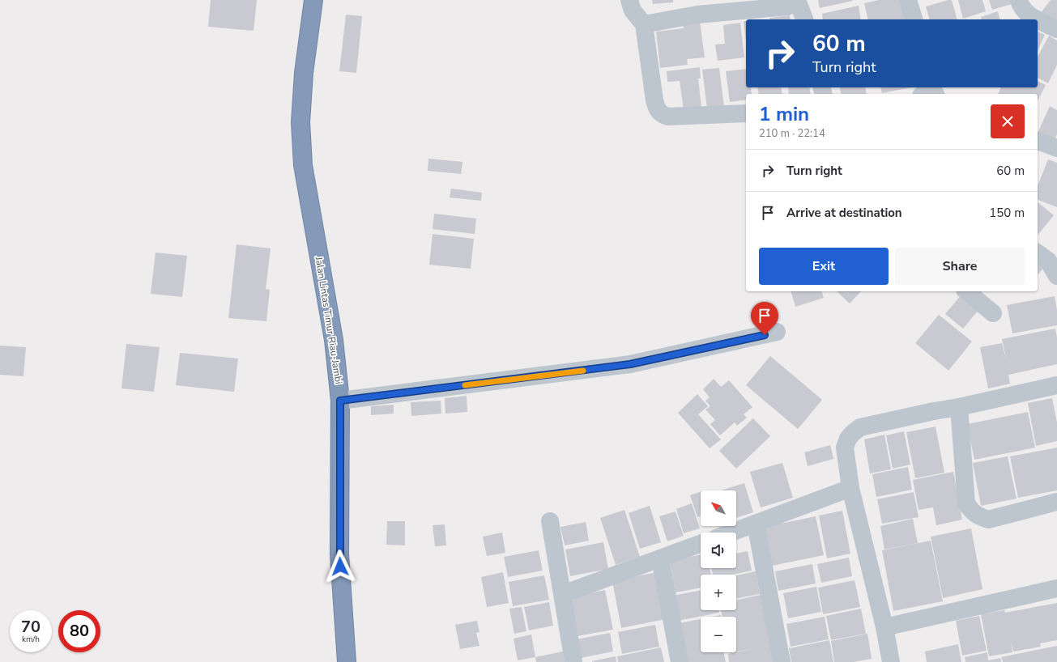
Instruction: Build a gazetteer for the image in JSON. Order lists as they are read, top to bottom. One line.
{"streets":{"highway":["Jalan Lintas Timur Riau-Jambi"]},"north":"top left","page":{"turn":["60 m","Turn right"],"heading":["1 min","210 m · 22:14"],"list":[{"name":"Turn right","value":"60 m"},{"name":"Arrive at destination","value":"150 m"}],"buttons":["Exit","Share"],"map_buttons":["+","−"],"speed":"70 km/h","limit":"80"}}
